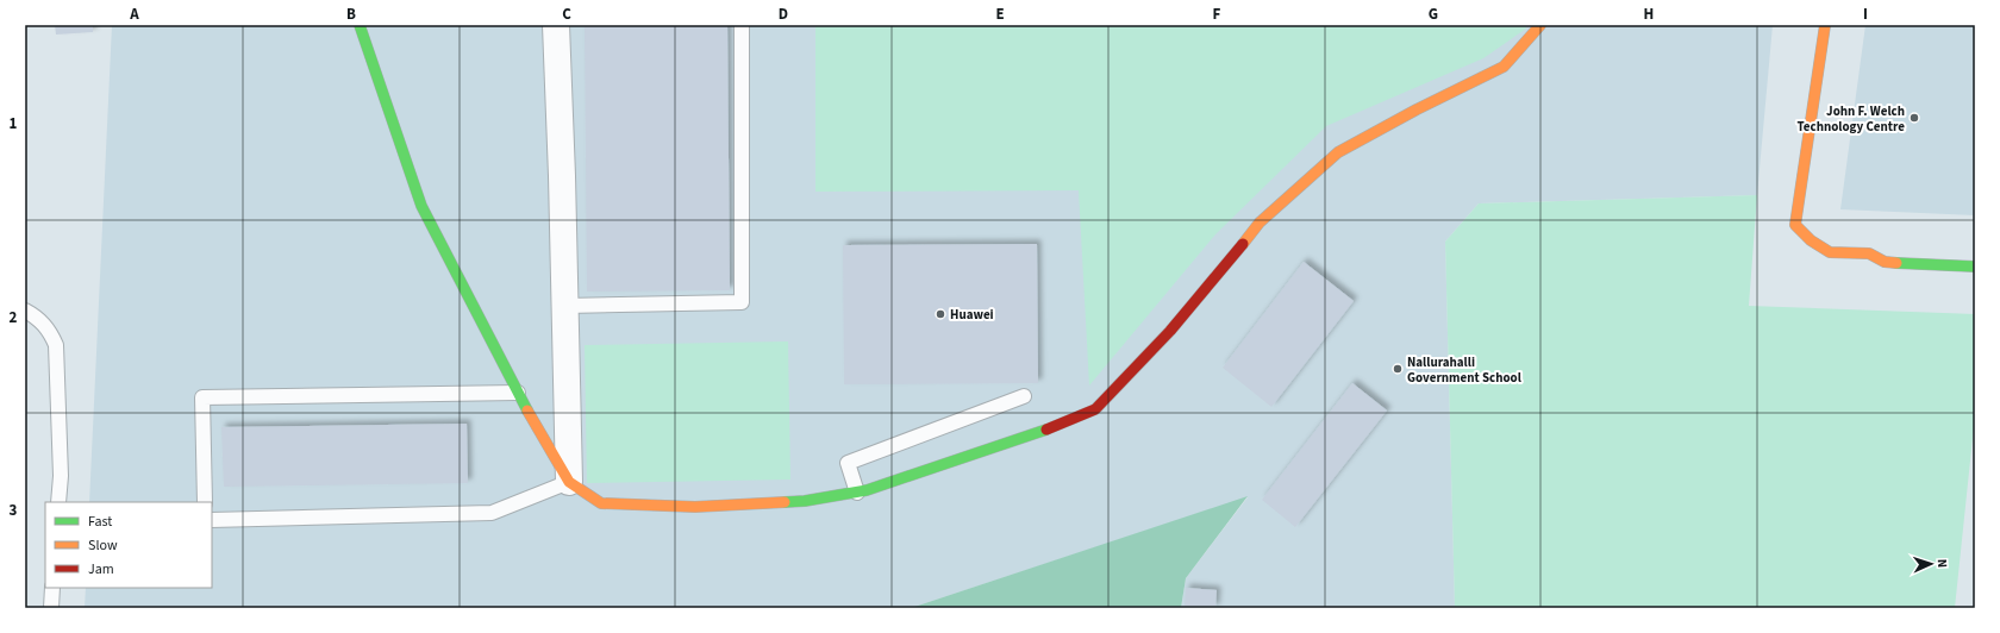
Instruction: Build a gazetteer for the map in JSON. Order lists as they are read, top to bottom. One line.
{"places":["John F. Welch Technology Centre","Huawei","Nallurahalli Government School"],"legend":["Fast","Slow","Jam"],"north":"right","grid":{"columns":["A","B","C","D","E","F","G","H","I"],"rows":["1","2","3"]}}
